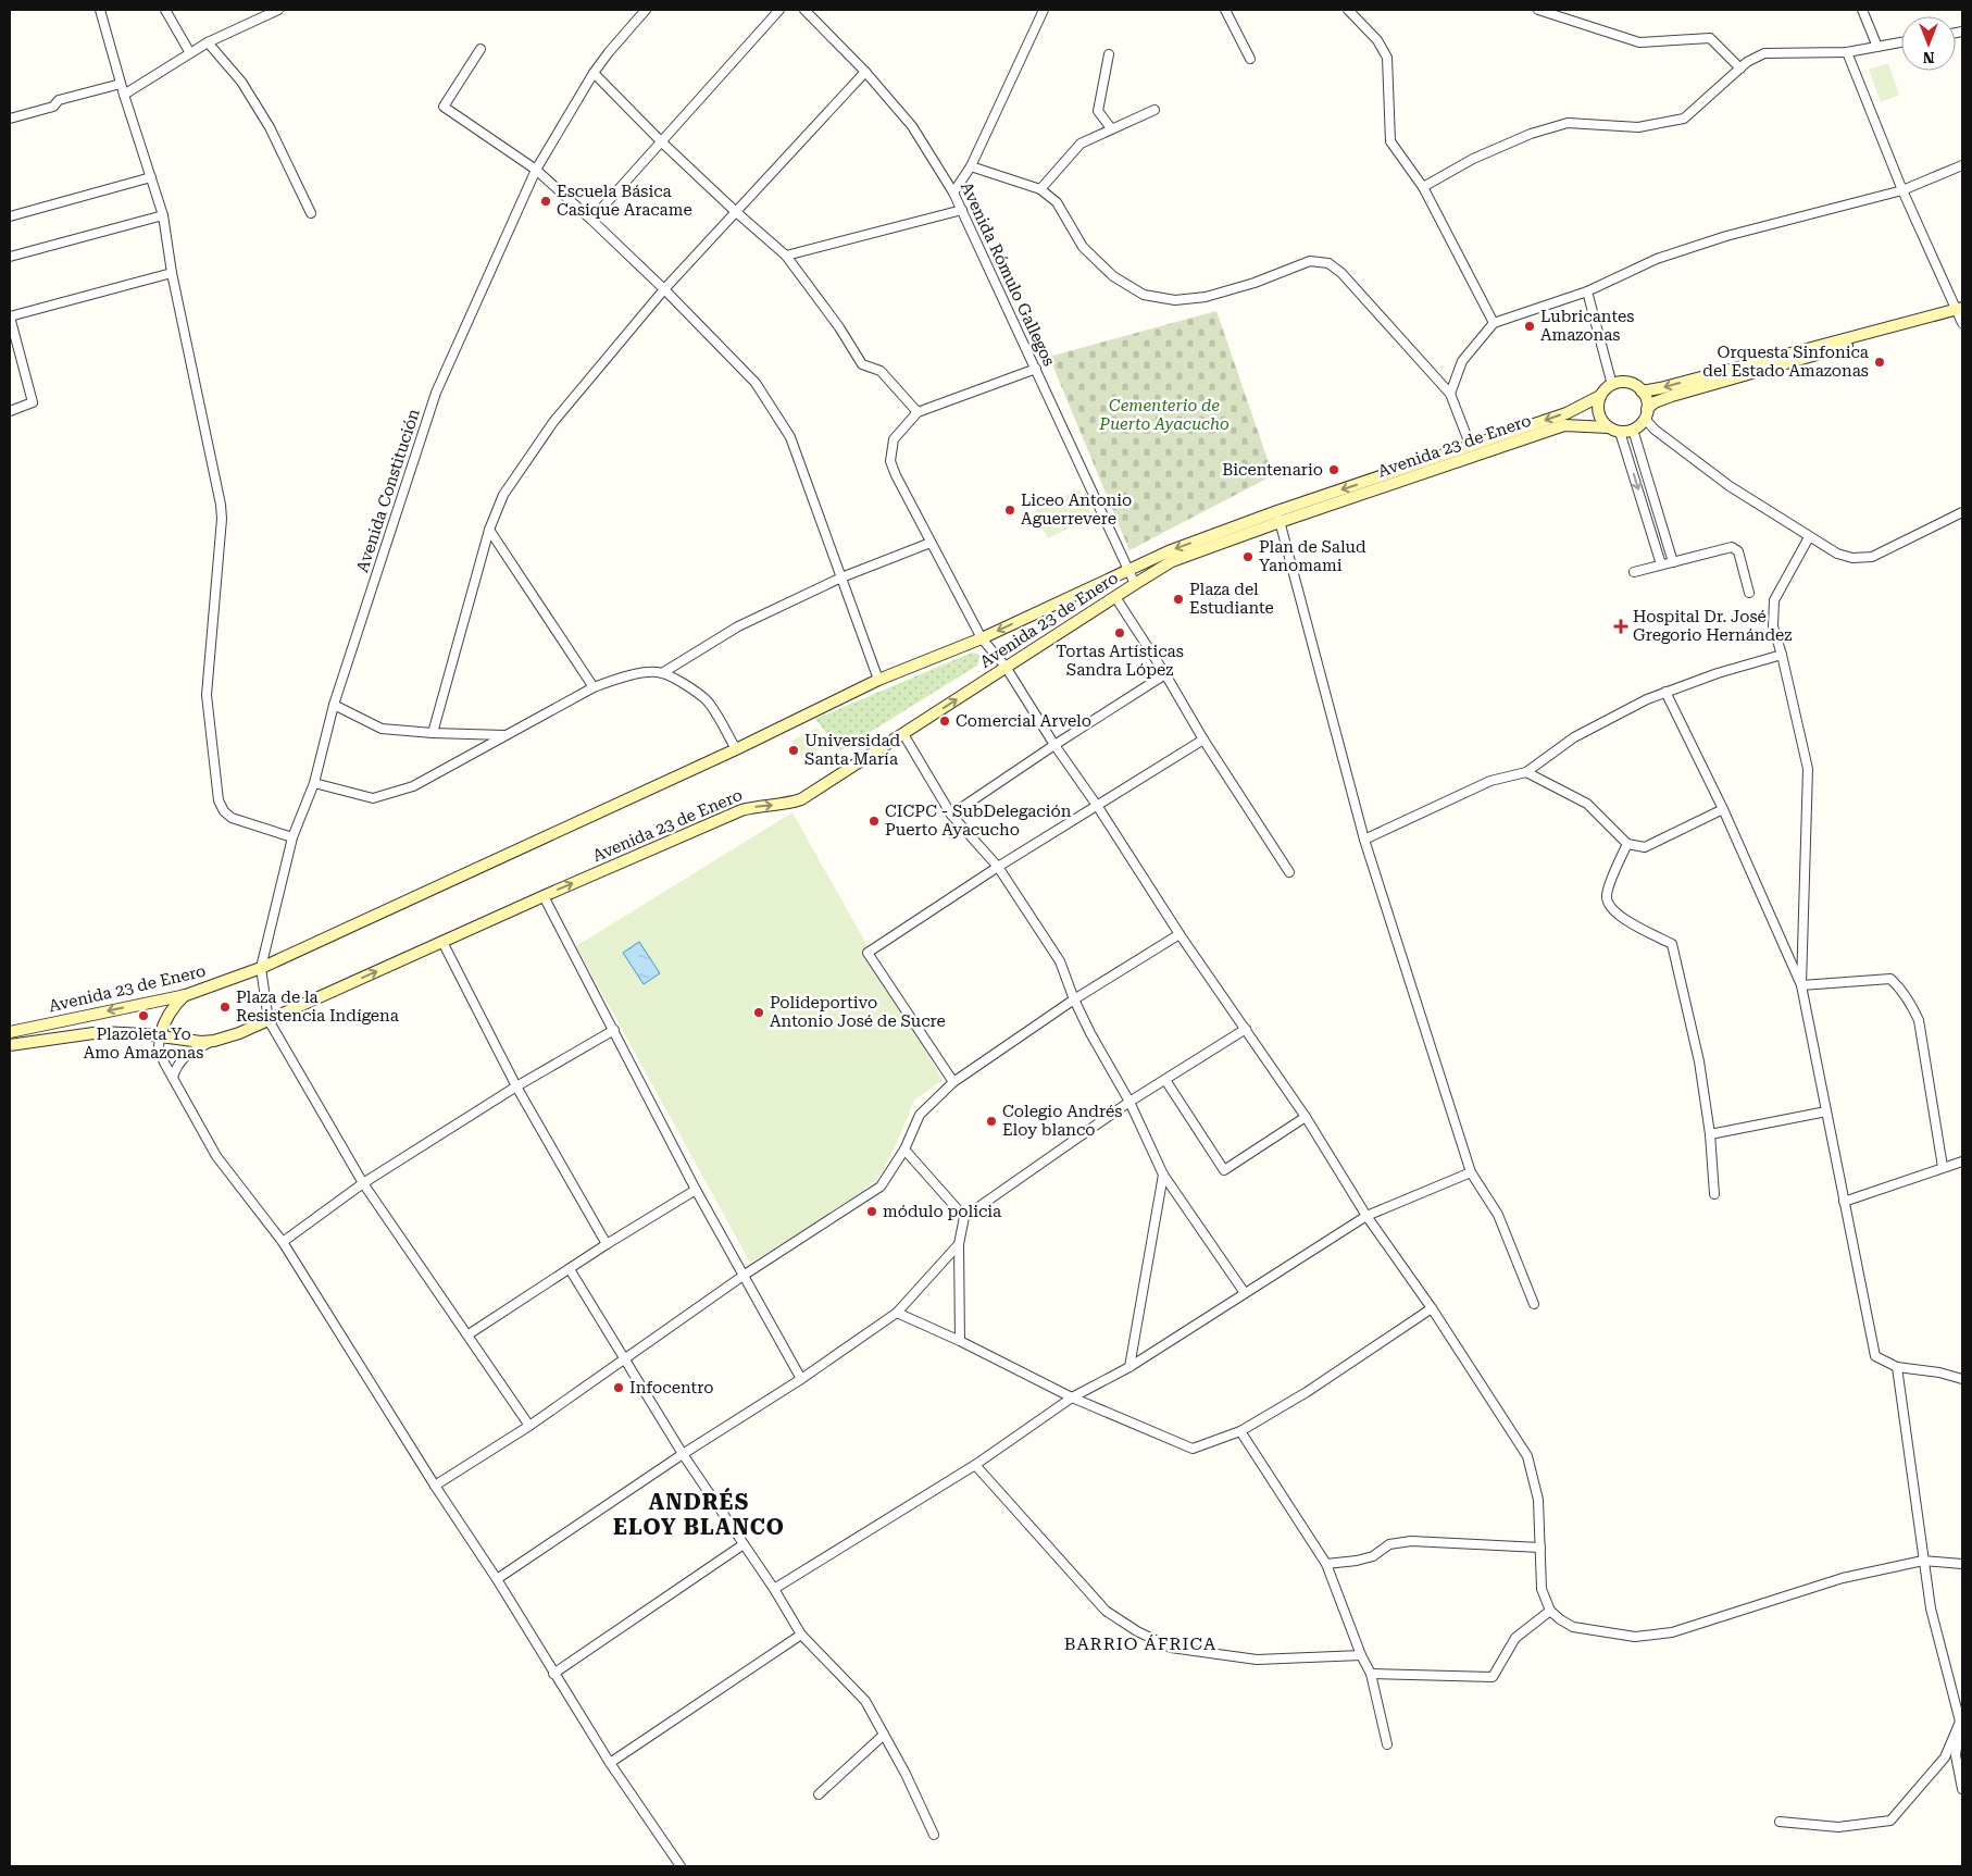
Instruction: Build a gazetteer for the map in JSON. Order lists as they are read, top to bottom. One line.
{"streets":{"main road":["Avenida 23 de Enero"],"street":["Avenida Rómulo Gallegos","Avenida Constitución"]},"crossings":[["Avenida Rómulo Gallegos","Avenida 23 de Enero"],["Avenida 23 de Enero","Avenida Constitución"]],"districts":["ANDRÉS ELOY BLANCO","BARRIO ÁFRICA"],"parks":["Cementerio de Puerto Ayacucho"],"places":{"other":["Escuela Básica Casique Aracame","Lubricantes Amazonas","Orquesta Sinfonica del Estado Amazonas","Bicentenario","Liceo Antonio Aguerrevere","Plan de Salud Yanomami","Plaza del Estudiante","Tortas Artísticas Sandra López","Comercial Arvelo","Universidad Santa María","CICPC - SubDelegación Puerto Ayacucho","Plaza de la Resistencia Indígena","Polideportivo Antonio José de Sucre","Plazoleta Yo Amo Amazonas","Colegio Andrés Eloy blanco","módulo policia","Infocentro"],"health":["Hospital Dr. José Gregorio Hernández"]},"north":"bottom"}
